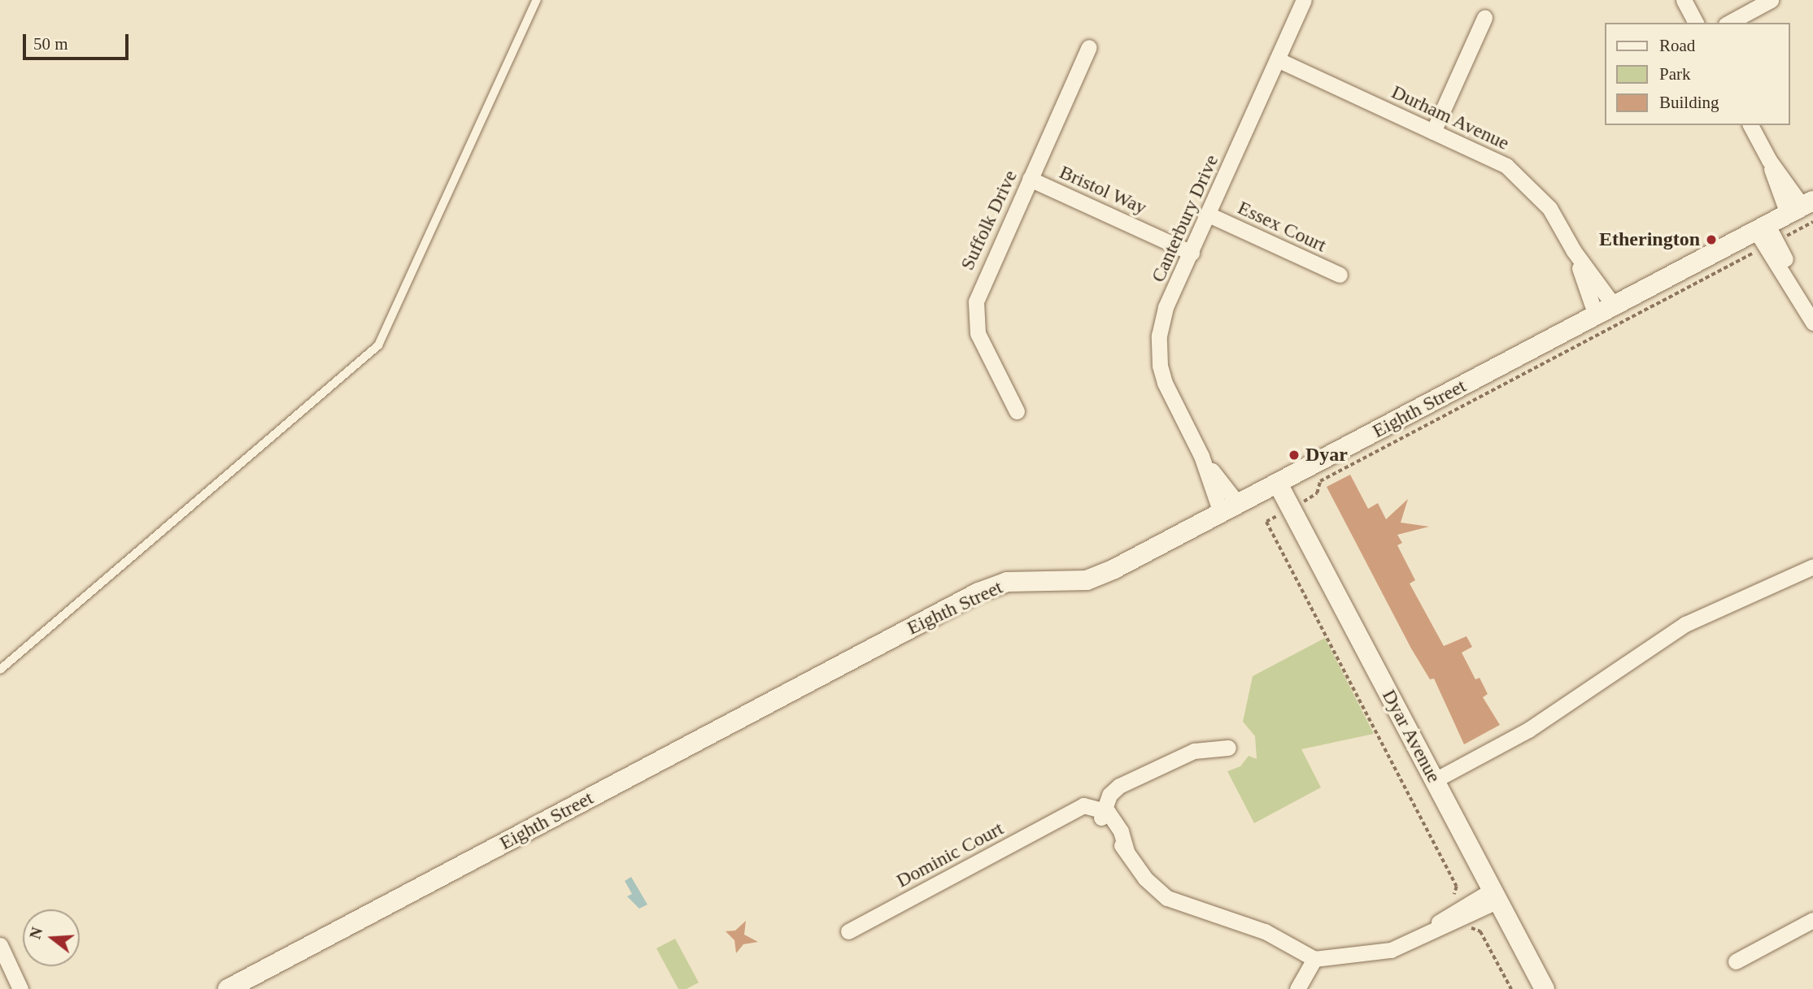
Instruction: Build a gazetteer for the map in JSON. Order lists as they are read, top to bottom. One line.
{"streets":{"street":["Durham Avenue","Bristol Way","Canterbury Drive","Suffolk Drive","Essex Court","Eighth Street","Dyar Avenue","Dominic Court"]},"crossings":[["Durham Avenue","Canterbury Drive"],["Durham Avenue","Eighth Street"],["Bristol Way","Canterbury Drive"],["Bristol Way","Suffolk Drive"],["Canterbury Drive","Essex Court"],["Canterbury Drive","Eighth Street"],["Eighth Street","Dyar Avenue"]],"places":["Etherington","Dyar"],"legend":["Road","Park","Building"],"scale_bar":"50 m","north":"left"}
